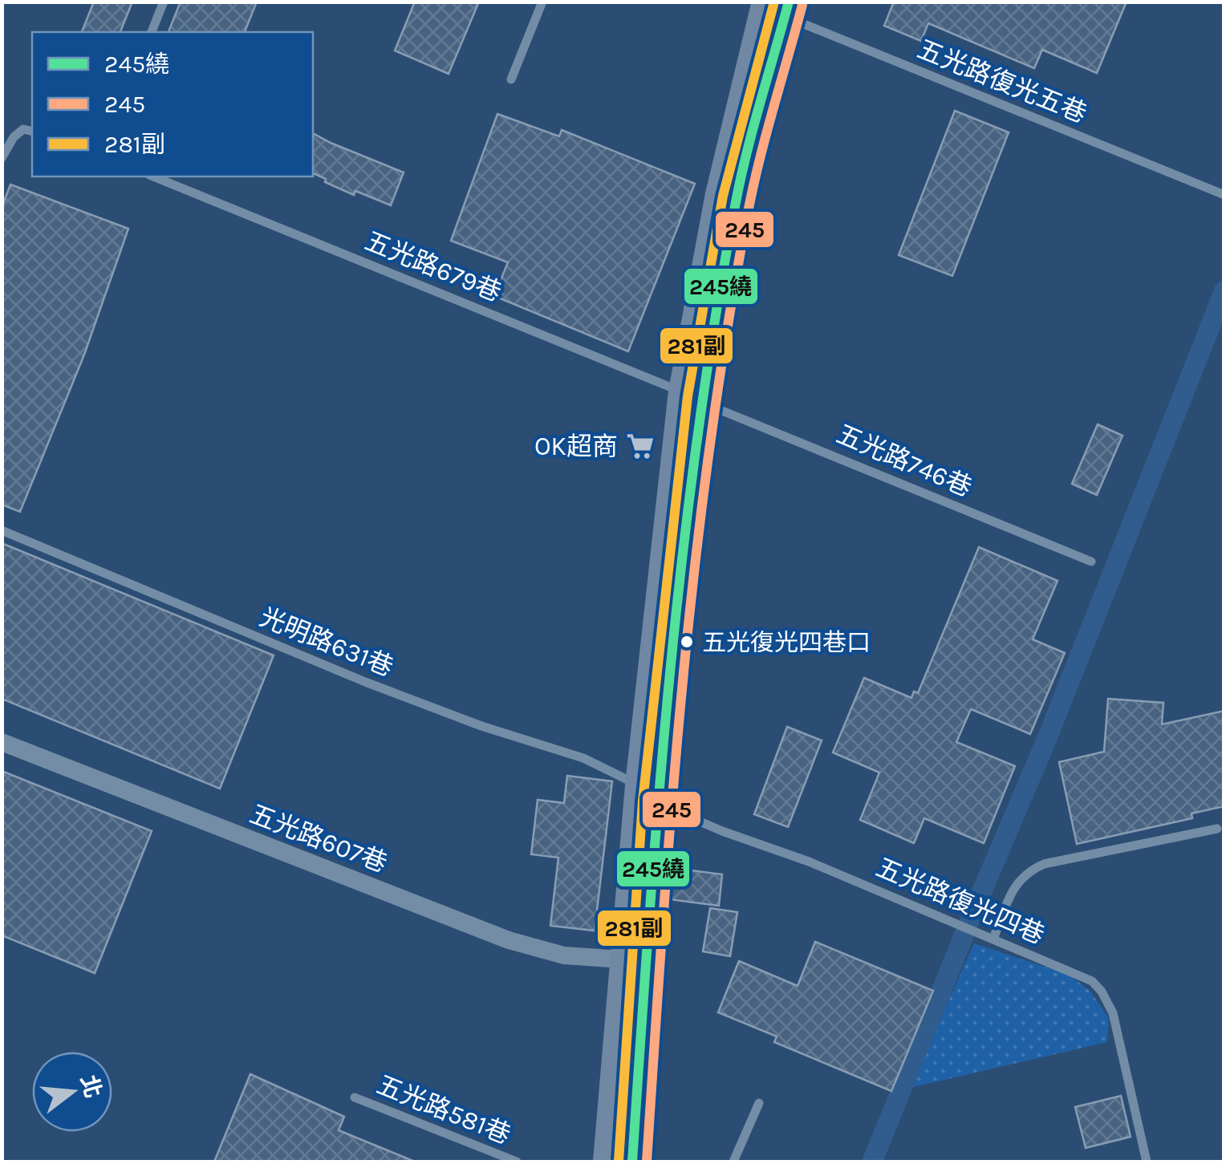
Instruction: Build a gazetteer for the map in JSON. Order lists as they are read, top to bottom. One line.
{"streets":{"street":["五光路607巷"],"lane":["五光路復光五巷","五光路679巷","五光路746巷","光明路631巷","五光路復光四巷","五光路581巷"]},"crossings":[["五光路679巷","五光路746巷"],["光明路631巷","五光路復光四巷"]],"places":{"supermarket":["OK超商"],"other":["五光復光四巷口"]},"lines":["transit line 245繞","transit line 281副","transit line 245"],"legend":["245繞","245","281副"],"north":"right"}
